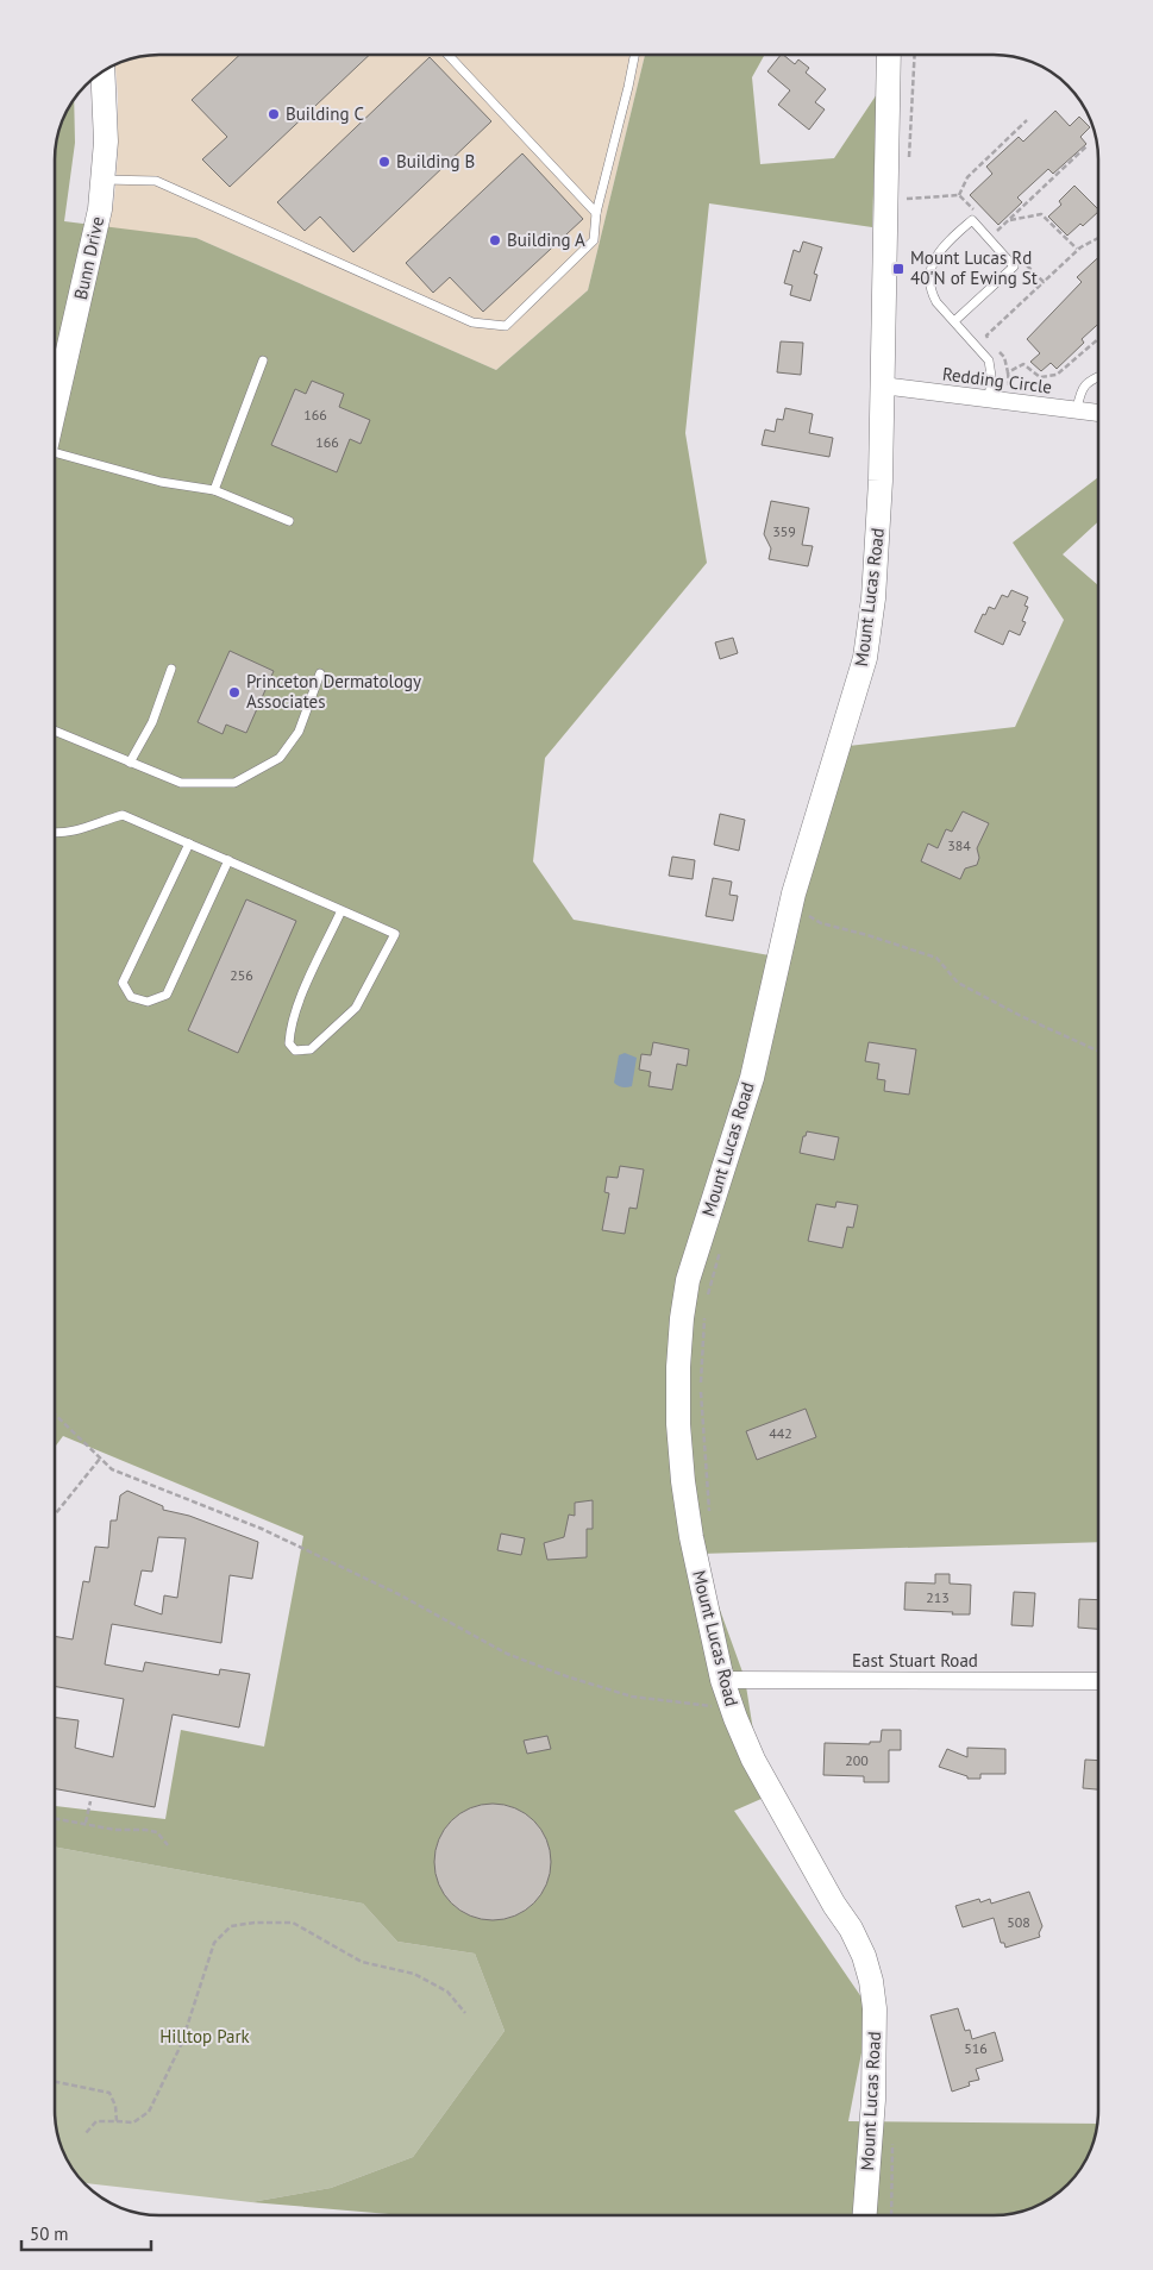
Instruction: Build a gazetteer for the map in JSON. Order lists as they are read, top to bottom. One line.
{"streets":{"street":["Bunn Drive","Redding Circle","Mount Lucas Road","East Stuart Road"]},"crossings":[["Redding Circle","Mount Lucas Road"],["Mount Lucas Road","East Stuart Road"]],"parks":["Hilltop Park"],"places":{"other":["Building C","Building B","Building A","Princeton Dermatology Associates"],"transit":["Mount Lucas Rd 40'N of Ewing St"]},"house_numbers":["166","166","359","384","256","442","213","200","508","516"],"scale_bar":"50 m"}
